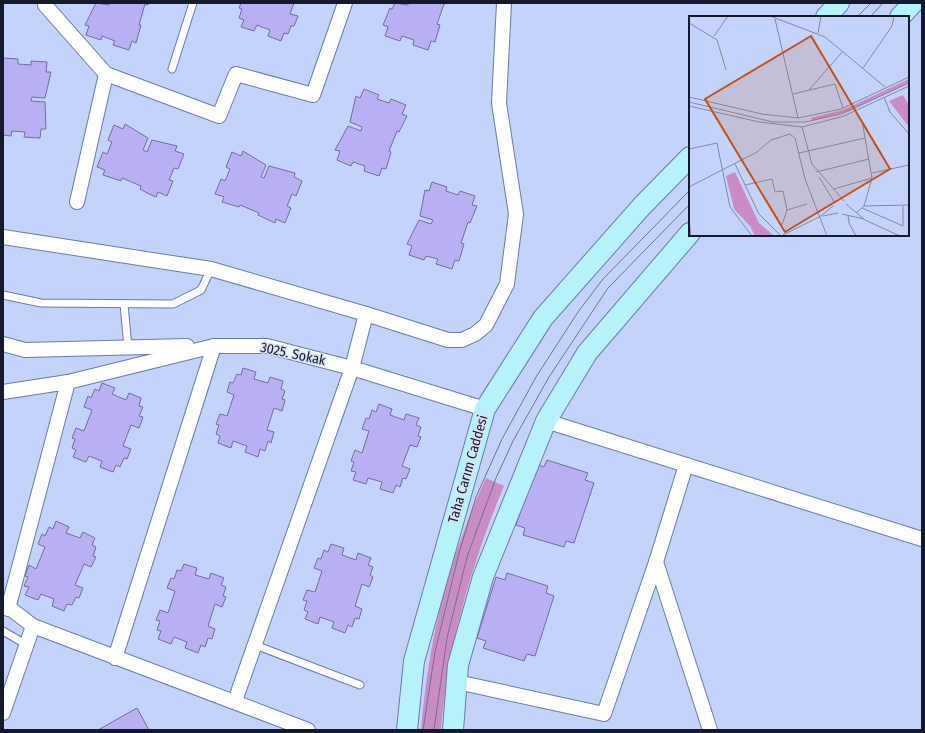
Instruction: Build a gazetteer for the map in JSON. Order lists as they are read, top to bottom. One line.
{"streets":{"main road":["Taha Carım Caddesi"],"street":["3025. Sokak"]},"crossings":[["3025. Sokak","Taha Carım Caddesi"]]}
